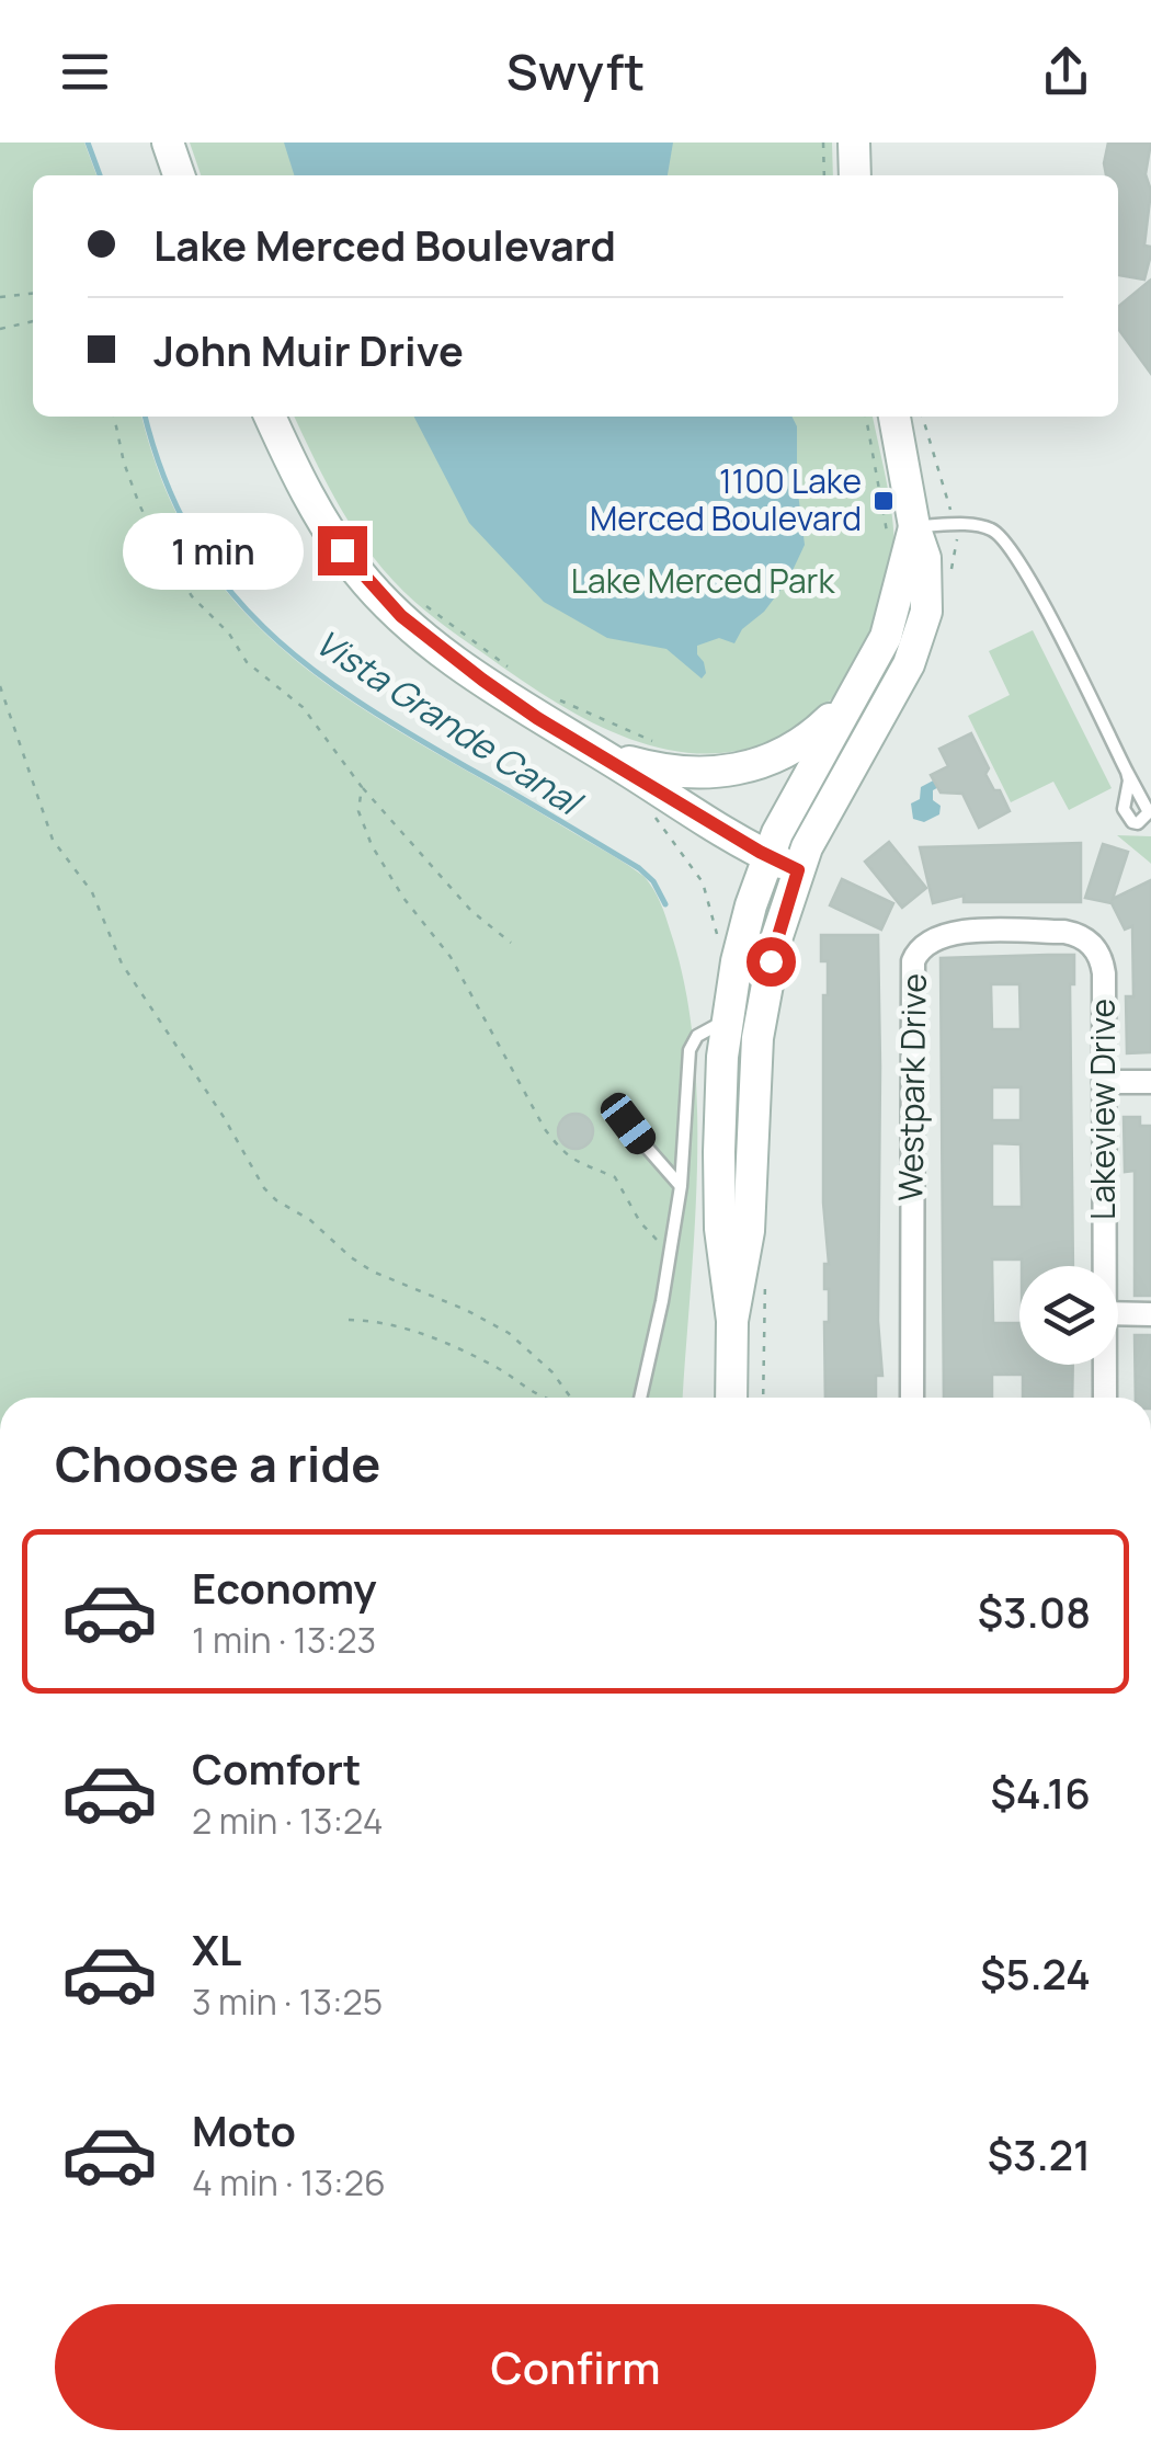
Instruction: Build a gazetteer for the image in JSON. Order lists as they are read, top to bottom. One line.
{"streets":{"street":["Westpark Drive","Lakeview Drive"]},"crossings":[["Westpark Drive","Lakeview Drive"]],"water":["Vista Grande Canal"],"parks":["Lake Merced Park"],"places":{"transit":["1100 Lake Merced Boulevard"]},"page":{"header":"Swyft","banner":["Lake Merced Boulevard","John Muir Drive"],"bubble":"1 min","heading":"Choose a ride","list":[{"name":"Economy","note":"1 min · 13:23","value":"$3.08"},{"name":"Comfort","note":"2 min · 13:24","value":"$4.16"},{"name":"XL","note":"3 min · 13:25","value":"$5.24"},{"name":"Moto","note":"4 min · 13:26","value":"$3.21"}],"buttons":"Confirm"}}
